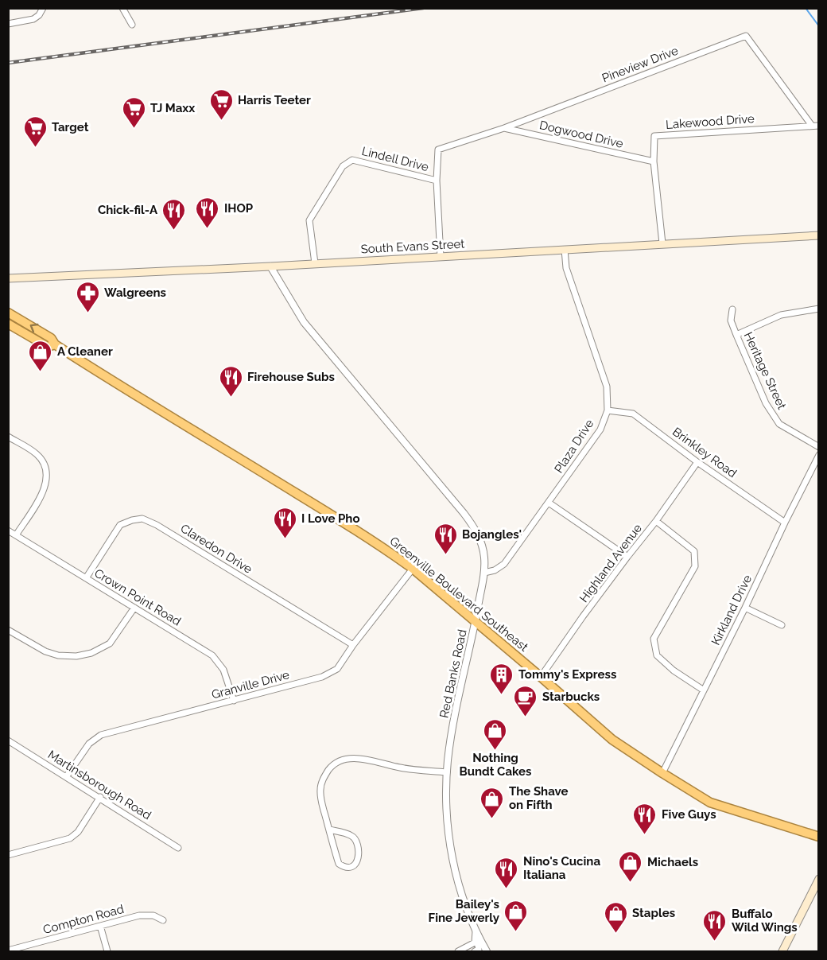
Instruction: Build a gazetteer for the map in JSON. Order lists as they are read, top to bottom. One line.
{"streets":{"highway":["Greenville Boulevard Southeast"],"main road":["South Evans Street"],"street":["Pineview Drive","Lakewood Drive","Dogwood Drive","Lindell Drive","Heritage Street","Plaza Drive","Brinkley Road","Claredon Drive","Highland Avenue","Crown Point Road","Kirkland Drive","Red Banks Road","Granville Drive","Martinsborough Road","Compton Road"]},"crossings":[["Pineview Drive","Lakewood Drive"],["Pineview Drive","Dogwood Drive"],["Pineview Drive","Lindell Drive"],["Lakewood Drive","Dogwood Drive"],["Lakewood Drive","South Evans Street"],["Lindell Drive","South Evans Street"],["South Evans Street","Plaza Drive"],["South Evans Street","Red Banks Road"],["Plaza Drive","Brinkley Road"],["Plaza Drive","Red Banks Road"],["Brinkley Road","Highland Avenue"],["Brinkley Road","Kirkland Drive"],["Claredon Drive","Crown Point Road"],["Claredon Drive","Granville Drive"],["Highland Avenue","Greenville Boulevard Southeast"],["Greenville Boulevard Southeast","Kirkland Drive"],["Greenville Boulevard Southeast","Red Banks Road"],["Greenville Boulevard Southeast","Granville Drive"],["Crown Point Road","Granville Drive"],["Granville Drive","Martinsborough Road"]],"places":{"supermarket":["Harris Teeter","TJ Maxx","Target"],"restaurant":["IHOP","Chick-fil-A","Firehouse Subs","I Love Pho","Bojangles'","Five Guys","Nino's Cucina Italiana","Buffalo Wild Wings"],"pharmacy":["Walgreens"],"shop":["A Cleaner","Nothing Bundt Cakes","The Shave on Fifth","Michaels","Bailey's Fine Jewerly","Staples"],"building":["Tommy's Express"],"cafe":["Starbucks"]}}
